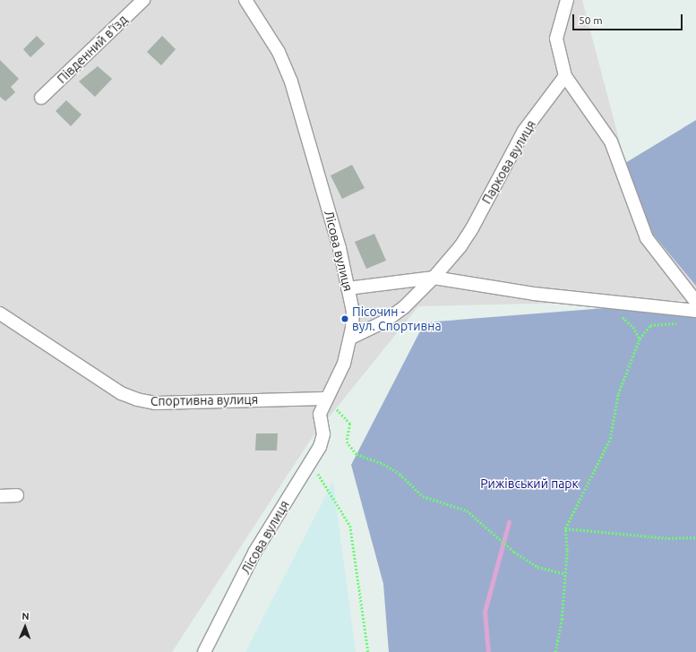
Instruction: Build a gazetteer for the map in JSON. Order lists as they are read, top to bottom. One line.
{"streets":{"street":["Південний в’їзд","Паркова вулиця","Лісова вулиця","Спортивна вулиця"]},"crossings":[["Паркова вулиця","Лісова вулиця"],["Лісова вулиця","Спортивна вулиця"]],"parks":["Рижівський парк"],"places":["Пісочин - вул. Спортивна"],"scale_bar":"50 m","north":"top"}
